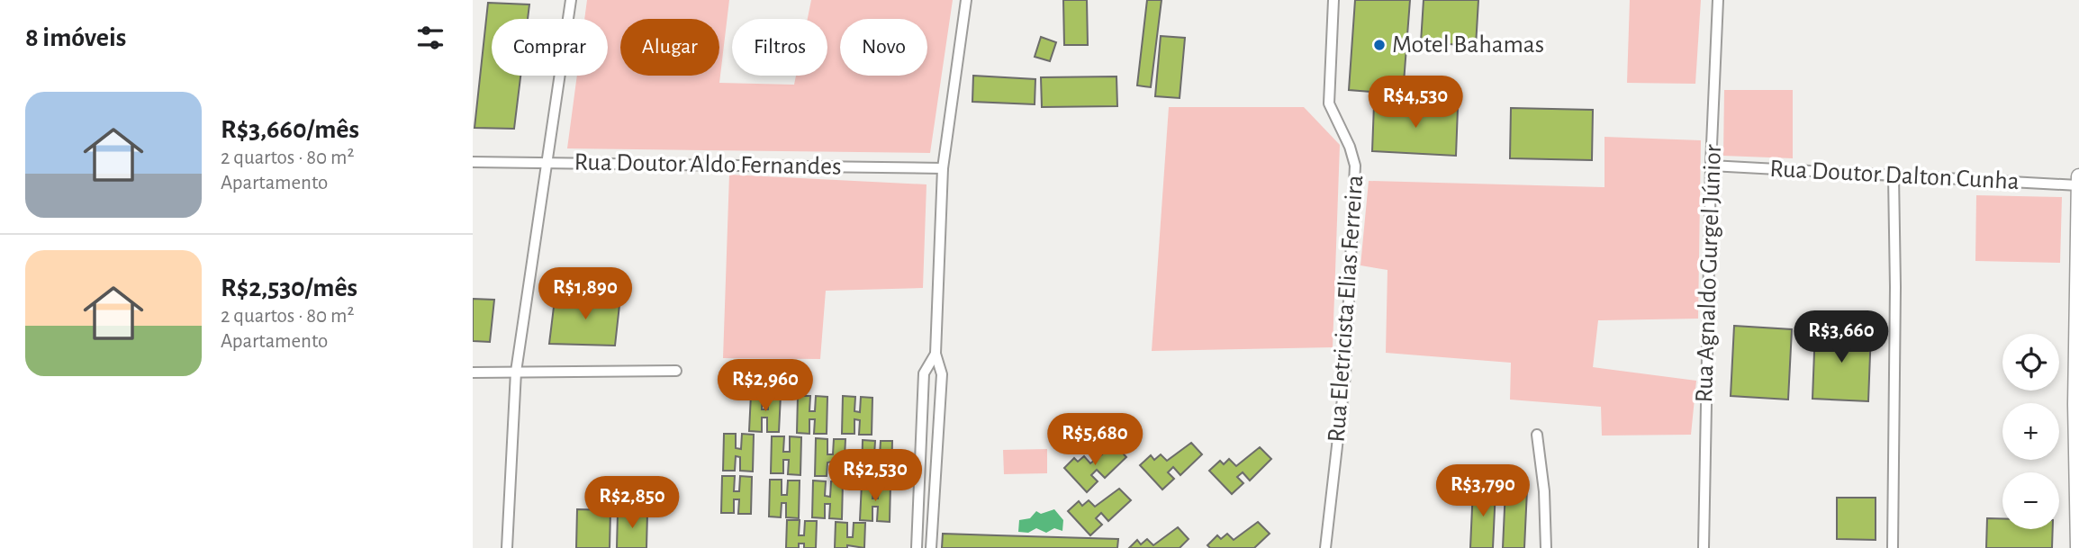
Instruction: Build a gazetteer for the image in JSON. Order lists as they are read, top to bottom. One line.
{"streets":{"street":["Rua Doutor Aldo Fernandes","Rua Doutor Dalton Cunha","Rua Agnaldo Gurgel Júnior","Rua Eletricista Elias Ferreira"]},"crossings":[["Rua Doutor Dalton Cunha","Rua Agnaldo Gurgel Júnior"]],"places":["Motel Bahamas"],"page":{"heading":"8 imóveis","chip":["Comprar","Alugar","Filtros","Novo"],"list":[{"name":"R$3,660/mês","note":"2 quartos · 80 m² · Apartamento"},{"name":"R$2,530/mês","note":"2 quartos · 80 m² · Apartamento"}],"price":["R$4,530","R$1,890","R$3,660","R$2,960","R$5,680","R$2,530","R$3,790","R$2,850"],"map_buttons":["+","−"]}}
